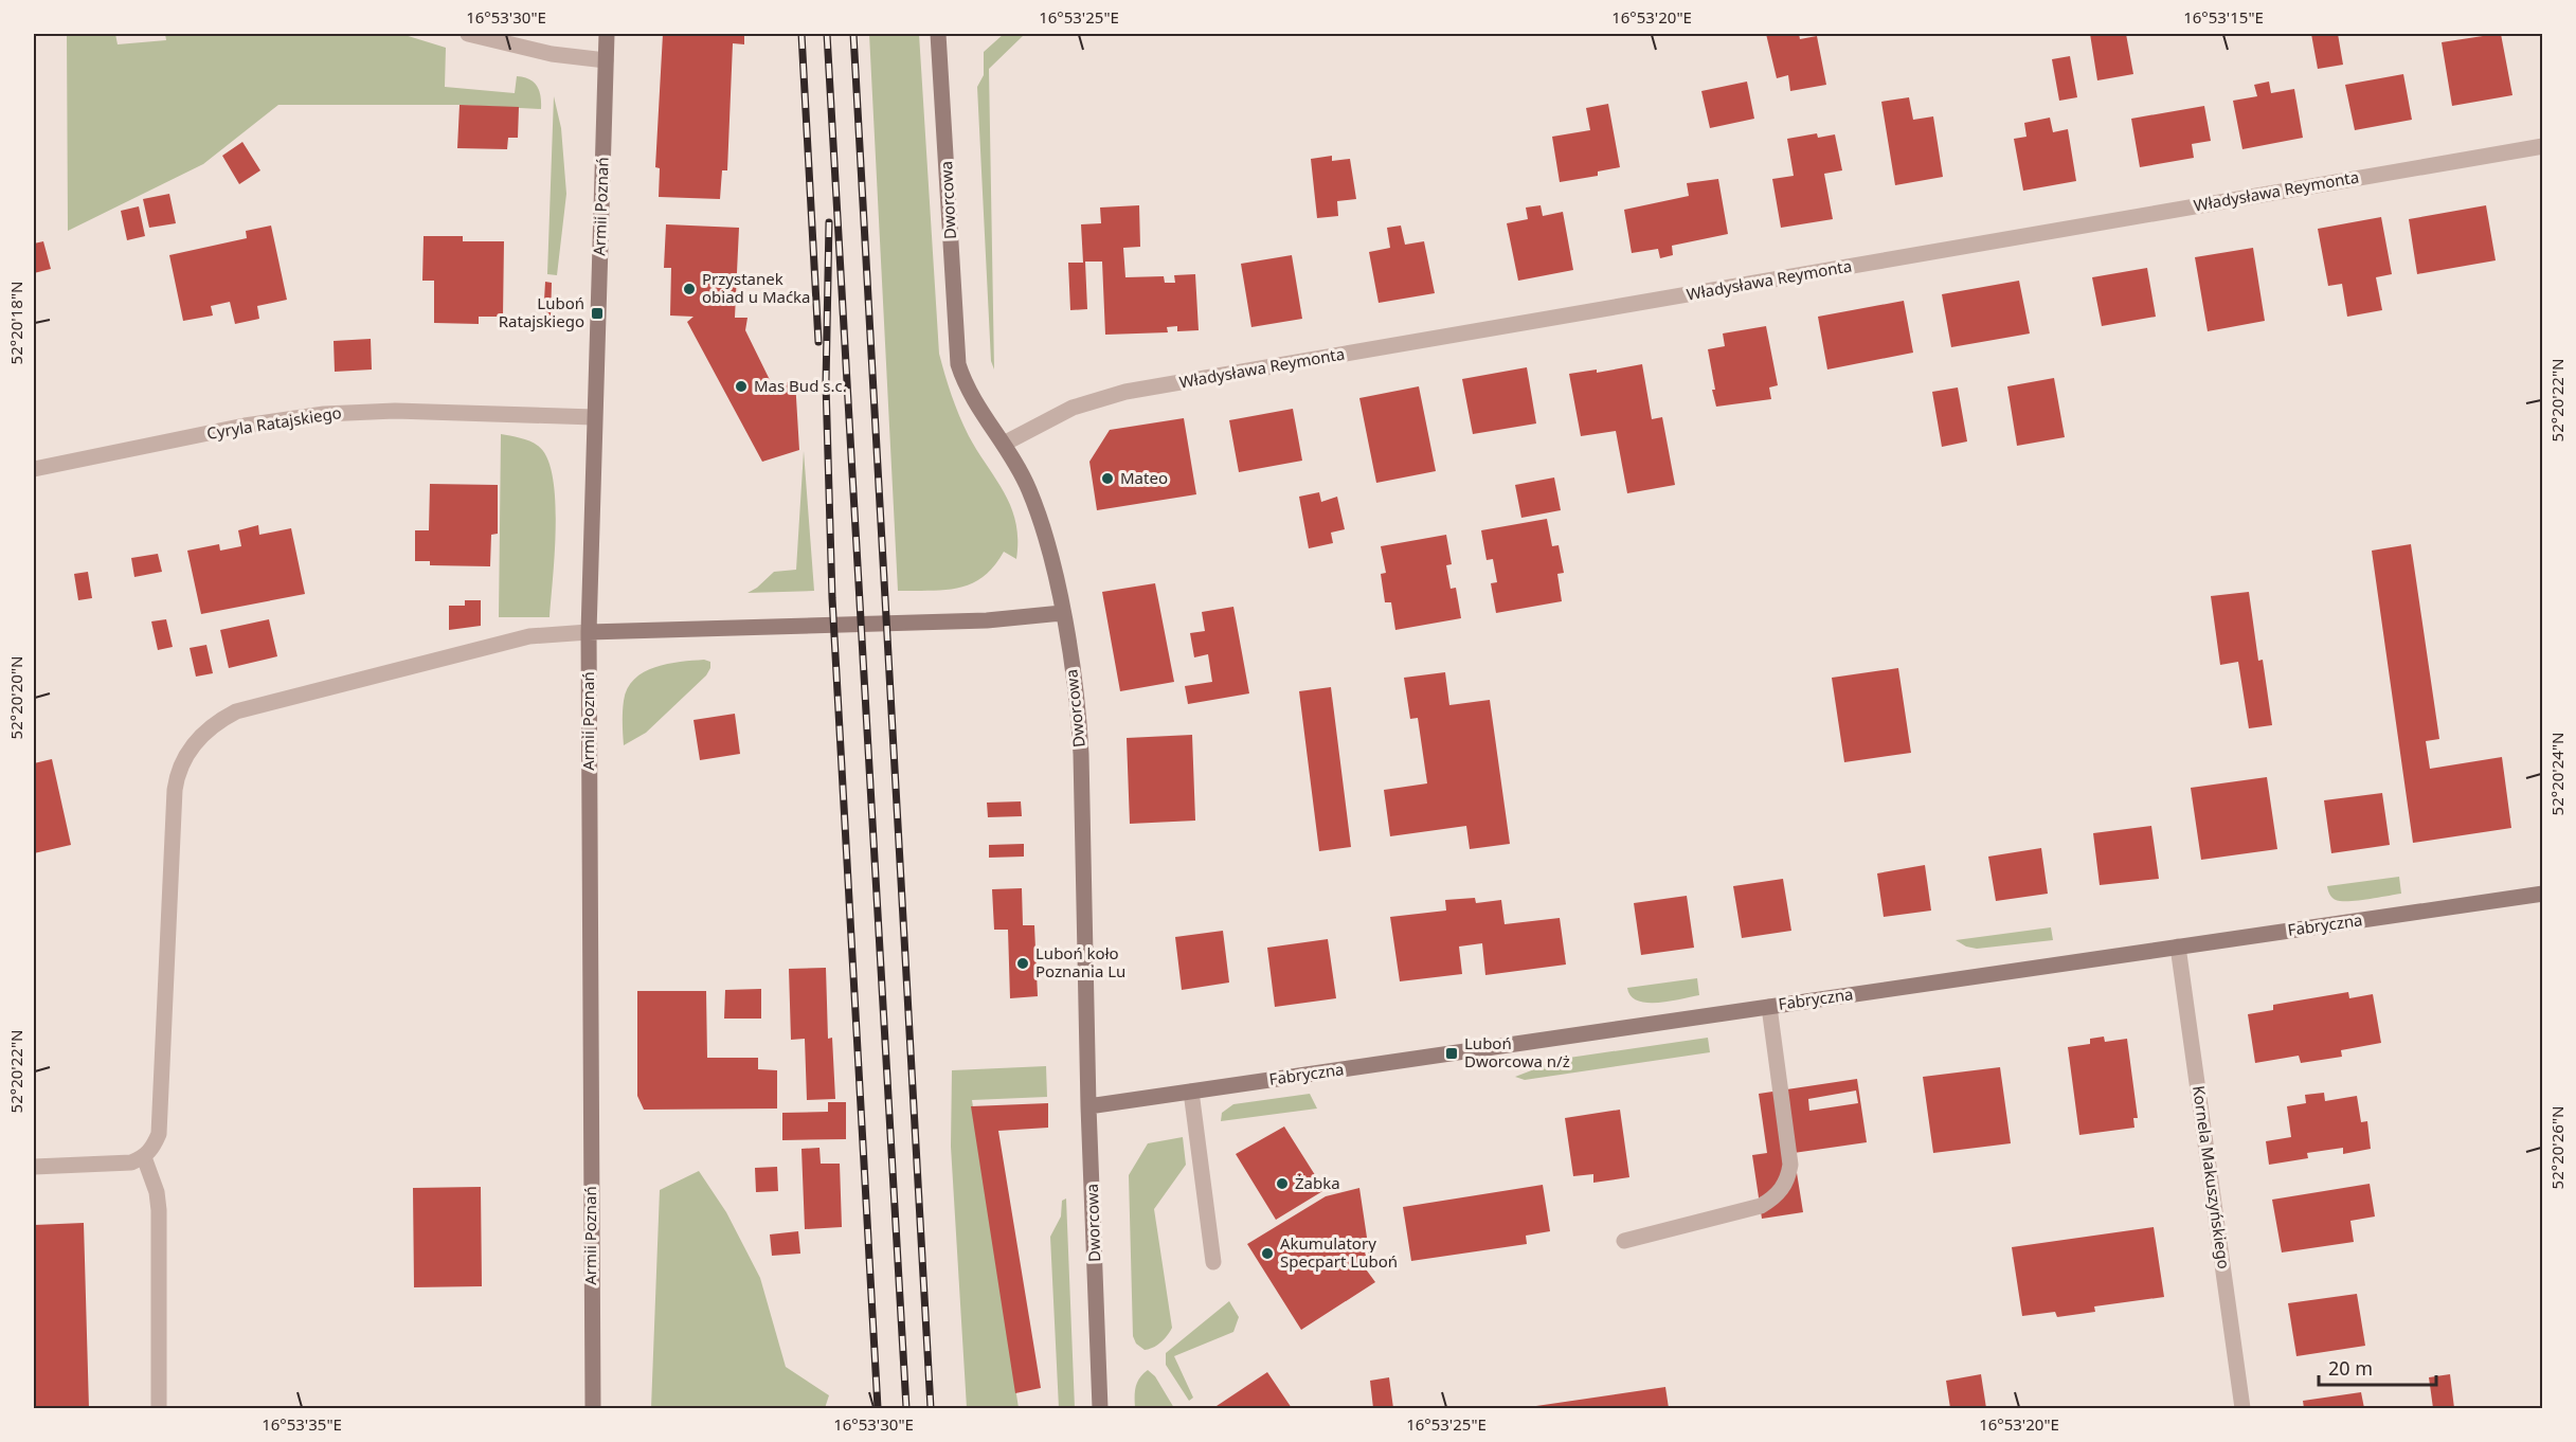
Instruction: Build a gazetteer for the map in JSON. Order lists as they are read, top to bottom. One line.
{"streets":{"street":["Władysława Reymonta","Dworcowa","Armii Poznań","Cyryla Ratajskiego","Fabryczna","Kornela Makuszyńskiego"]},"crossings":[["Władysława Reymonta","Dworcowa"],["Dworcowa","Fabryczna"],["Armii Poznań","Cyryla Ratajskiego"],["Fabryczna","Kornela Makuszyńskiego"]],"places":{"other":["Przystanek obiad u Maćka","Mas Bud s.c.","Mateo","Luboń koło Poznania Lu","Żabka","Akumulatory Specpart Luboń"],"transit":["Luboń Ratajskiego","Luboń Dworcowa n/ż"]},"scale_bar":"20 m","coordinates":["16°53'30\"E","16°53'25\"E","16°53'20\"E","16°53'15\"E","52°20'18\"N","52°20'22\"N","52°20'20\"N","52°20'24\"N","52°20'26\"N","16°53'35\"E"]}
